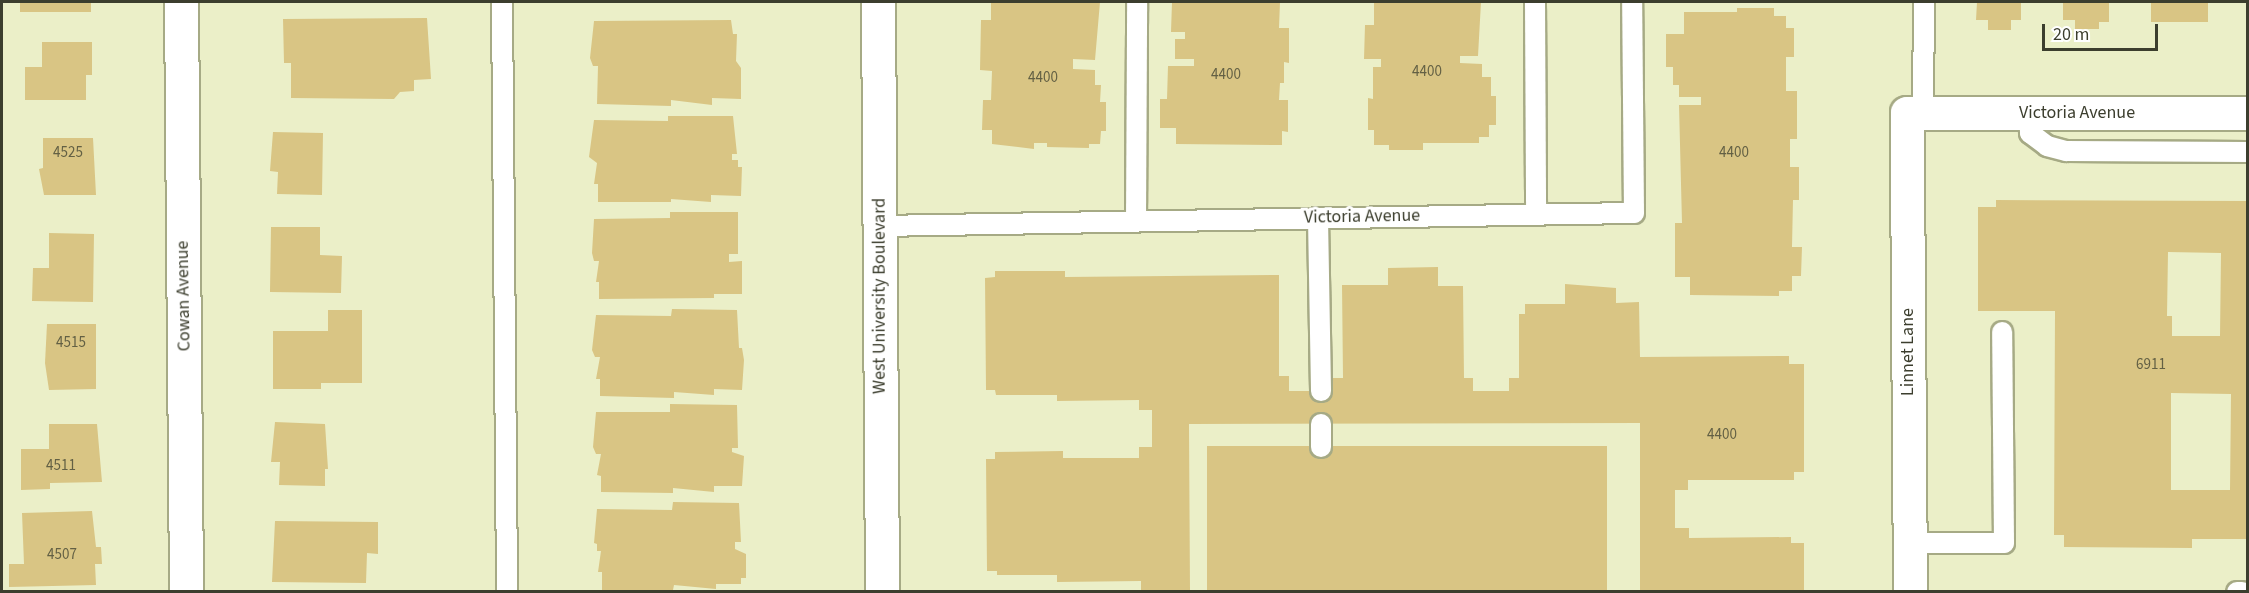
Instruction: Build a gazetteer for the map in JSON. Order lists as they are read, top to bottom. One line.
{"streets":{"street":["Victoria Avenue","Cowan Avenue","West University Boulevard","Linnet Lane"]},"crossings":[["Victoria Avenue","West University Boulevard"],["Victoria Avenue","Linnet Lane"]],"house_numbers":["4400","4400","4400","4525","4400","4515","6911","4400","4511","4507"],"scale_bar":"20 m"}
